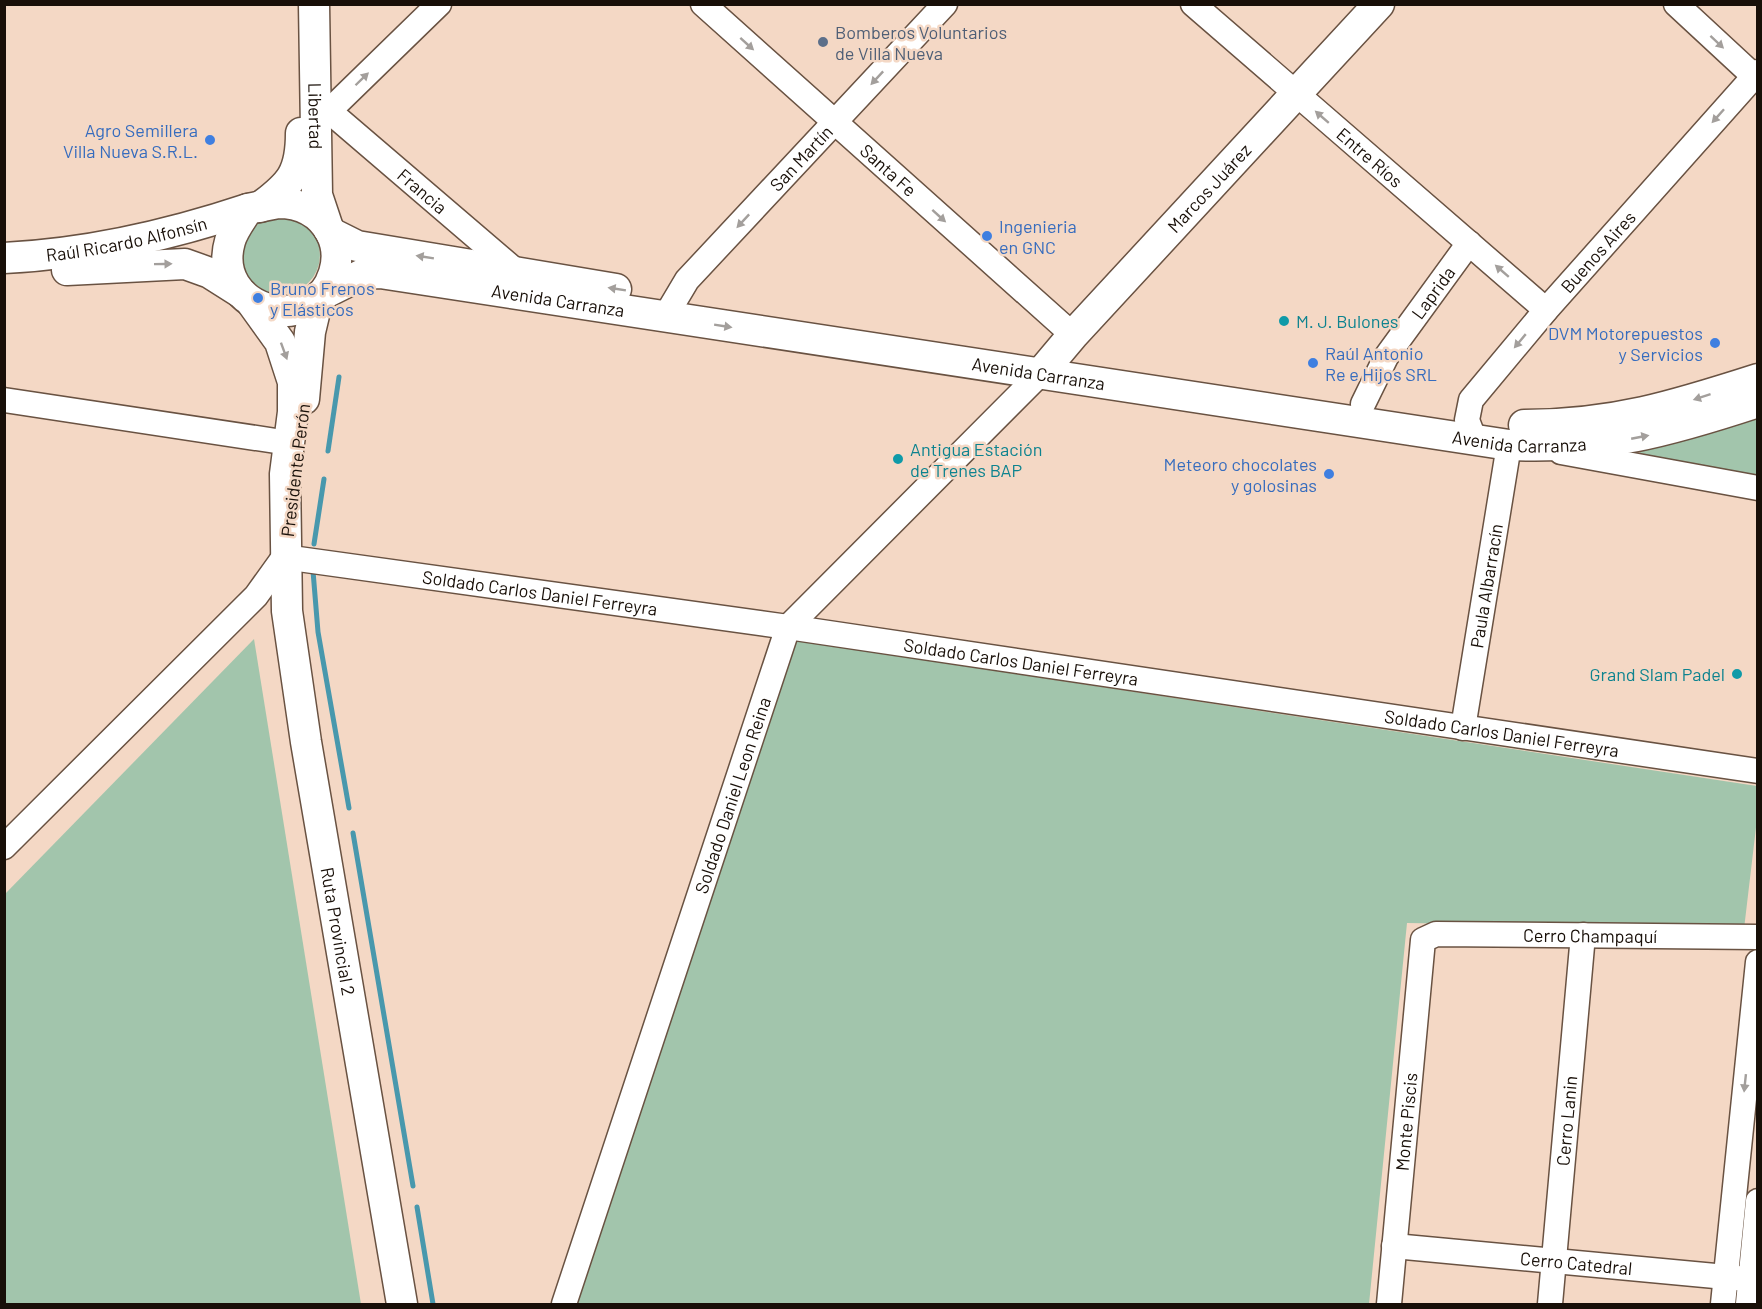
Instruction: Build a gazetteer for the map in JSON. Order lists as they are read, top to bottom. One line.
{"streets":{"main road":["Libertad","Marcos Juárez","Raúl Ricardo Alfonsín","Avenida Carranza","Presidente Perón","Ruta Provincial 2"],"street":["Entre Ríos","San Martín","Santa Fe","Francia","Buenos Aires","Laprida","Paula Albarracín","Soldado Carlos Daniel Ferreyra","Soldado Daniel Leon Reina","Cerro Champaquí","Cerro Lanin","Monte Piscis","Cerro Catedral"]},"crossings":[["Libertad","Francia"],["Libertad","Raúl Ricardo Alfonsín"],["Libertad","Avenida Carranza"],["Libertad","Presidente Perón"],["Entre Ríos","Marcos Juárez"],["Entre Ríos","Buenos Aires"],["Entre Ríos","Laprida"],["San Martín","Santa Fe"],["San Martín","Avenida Carranza"],["Santa Fe","Marcos Juárez"],["Marcos Juárez","Avenida Carranza"],["Marcos Juárez","Soldado Daniel Leon Reina"],["Francia","Avenida Carranza"],["Raúl Ricardo Alfonsín","Avenida Carranza"],["Raúl Ricardo Alfonsín","Presidente Perón"],["Buenos Aires","Avenida Carranza"],["Laprida","Avenida Carranza"],["Avenida Carranza","Presidente Perón"],["Avenida Carranza","Paula Albarracín"],["Avenida Carranza","Soldado Daniel Leon Reina"],["Presidente Perón","Soldado Carlos Daniel Ferreyra"],["Presidente Perón","Ruta Provincial 2"],["Paula Albarracín","Soldado Carlos Daniel Ferreyra"],["Soldado Carlos Daniel Ferreyra","Soldado Daniel Leon Reina"],["Soldado Carlos Daniel Ferreyra","Ruta Provincial 2"],["Cerro Champaquí","Cerro Lanin"],["Cerro Champaquí","Monte Piscis"],["Cerro Lanin","Cerro Catedral"],["Monte Piscis","Cerro Catedral"]],"one_way":["Entre Ríos","San Martín","Santa Fe","Buenos Aires"],"places":["Bomberos Voluntarios de Villa Nueva","Agro Semillera Villa Nueva S.R.L.","Ingenieria en GNC","Bruno Frenos y Elásticos","M. J. Bulones","DVM Motorepuestos y Servicios","Raúl Antonio Re e Hijos SRL","Antigua Estación de Trenes BAP","Meteoro chocolates y golosinas","Grand Slam Padel"]}
